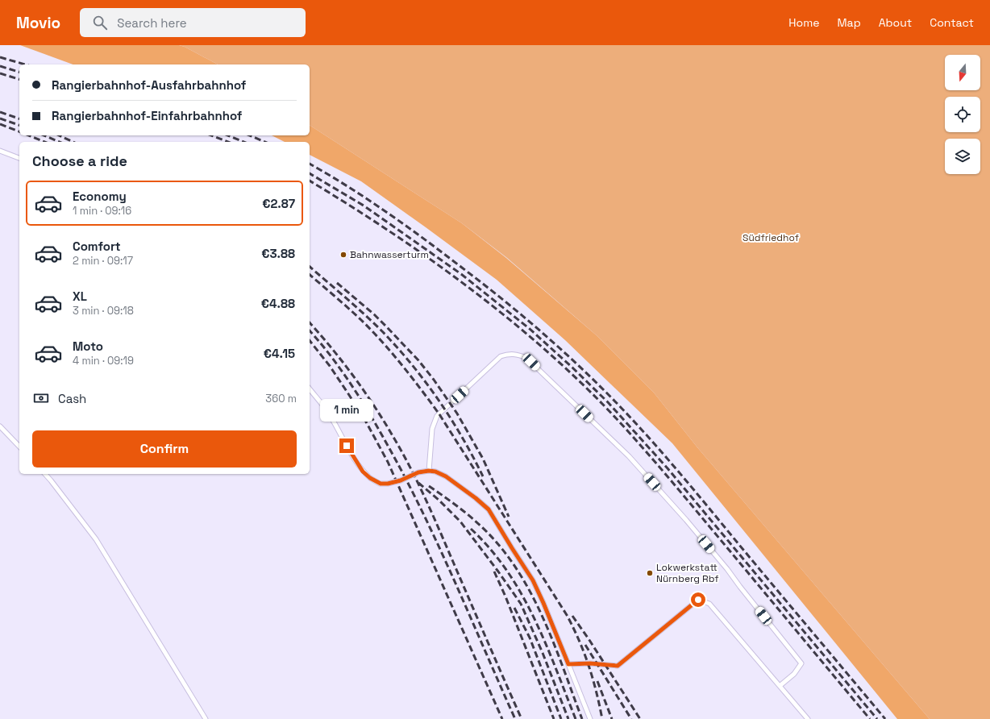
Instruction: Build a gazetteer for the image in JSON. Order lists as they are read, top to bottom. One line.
{"parks":["Südfriedhof"],"places":["Bahnwasserturm","Lokwerkstatt Nürnberg Rbf"],"north":"bottom","page":{"header":"Movio","search":"Search here","nav":["Home","Map","About","Contact"],"banner":["Rangierbahnhof-Ausfahrbahnhof","Rangierbahnhof-Einfahrbahnhof"],"heading":"Choose a ride","list":[{"name":"Economy","note":"1 min · 09:16","value":"€2.87"},{"name":"Comfort","note":"2 min · 09:17","value":"€3.88"},{"name":"XL","note":"3 min · 09:18","value":"€4.88"},{"name":"Moto","note":"4 min · 09:19","value":"€4.15"}],"pay":["Cash","360 m"],"bubble":"1 min","buttons":"Confirm"}}
